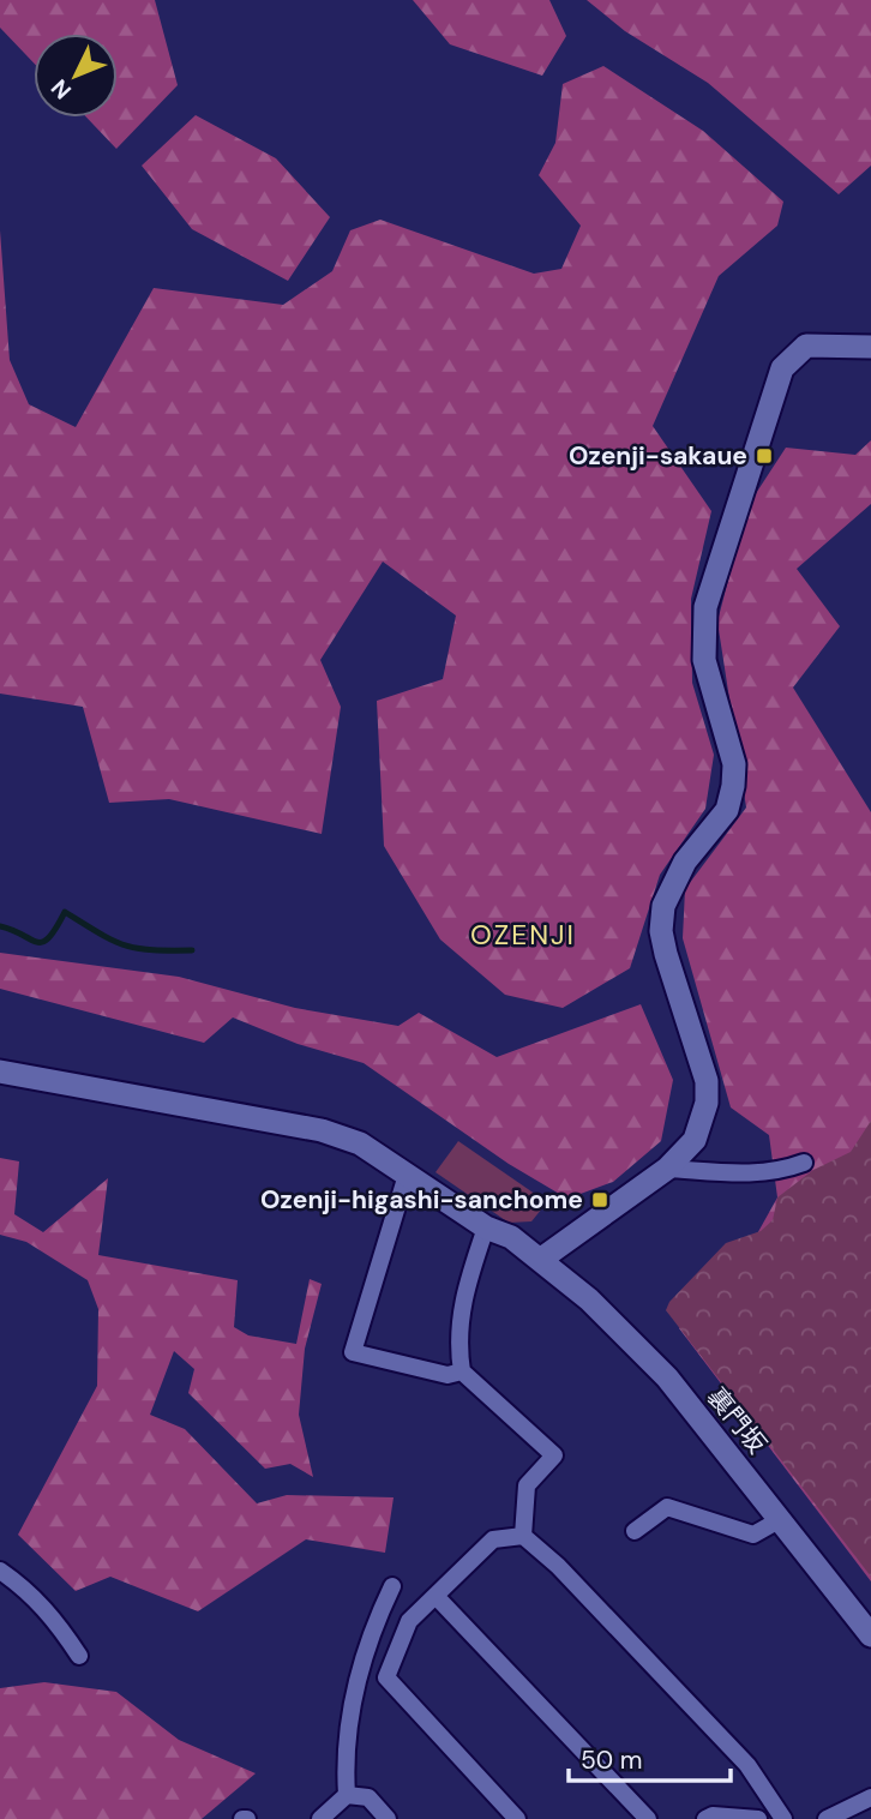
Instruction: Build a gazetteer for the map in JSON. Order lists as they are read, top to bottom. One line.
{"streets":{"street":["裏門坂"]},"districts":["OZENJI"],"places":{"transit":["Ozenji-sakaue","Ozenji-higashi-sanchome"]},"scale_bar":"50 m","north":"bottom left"}
